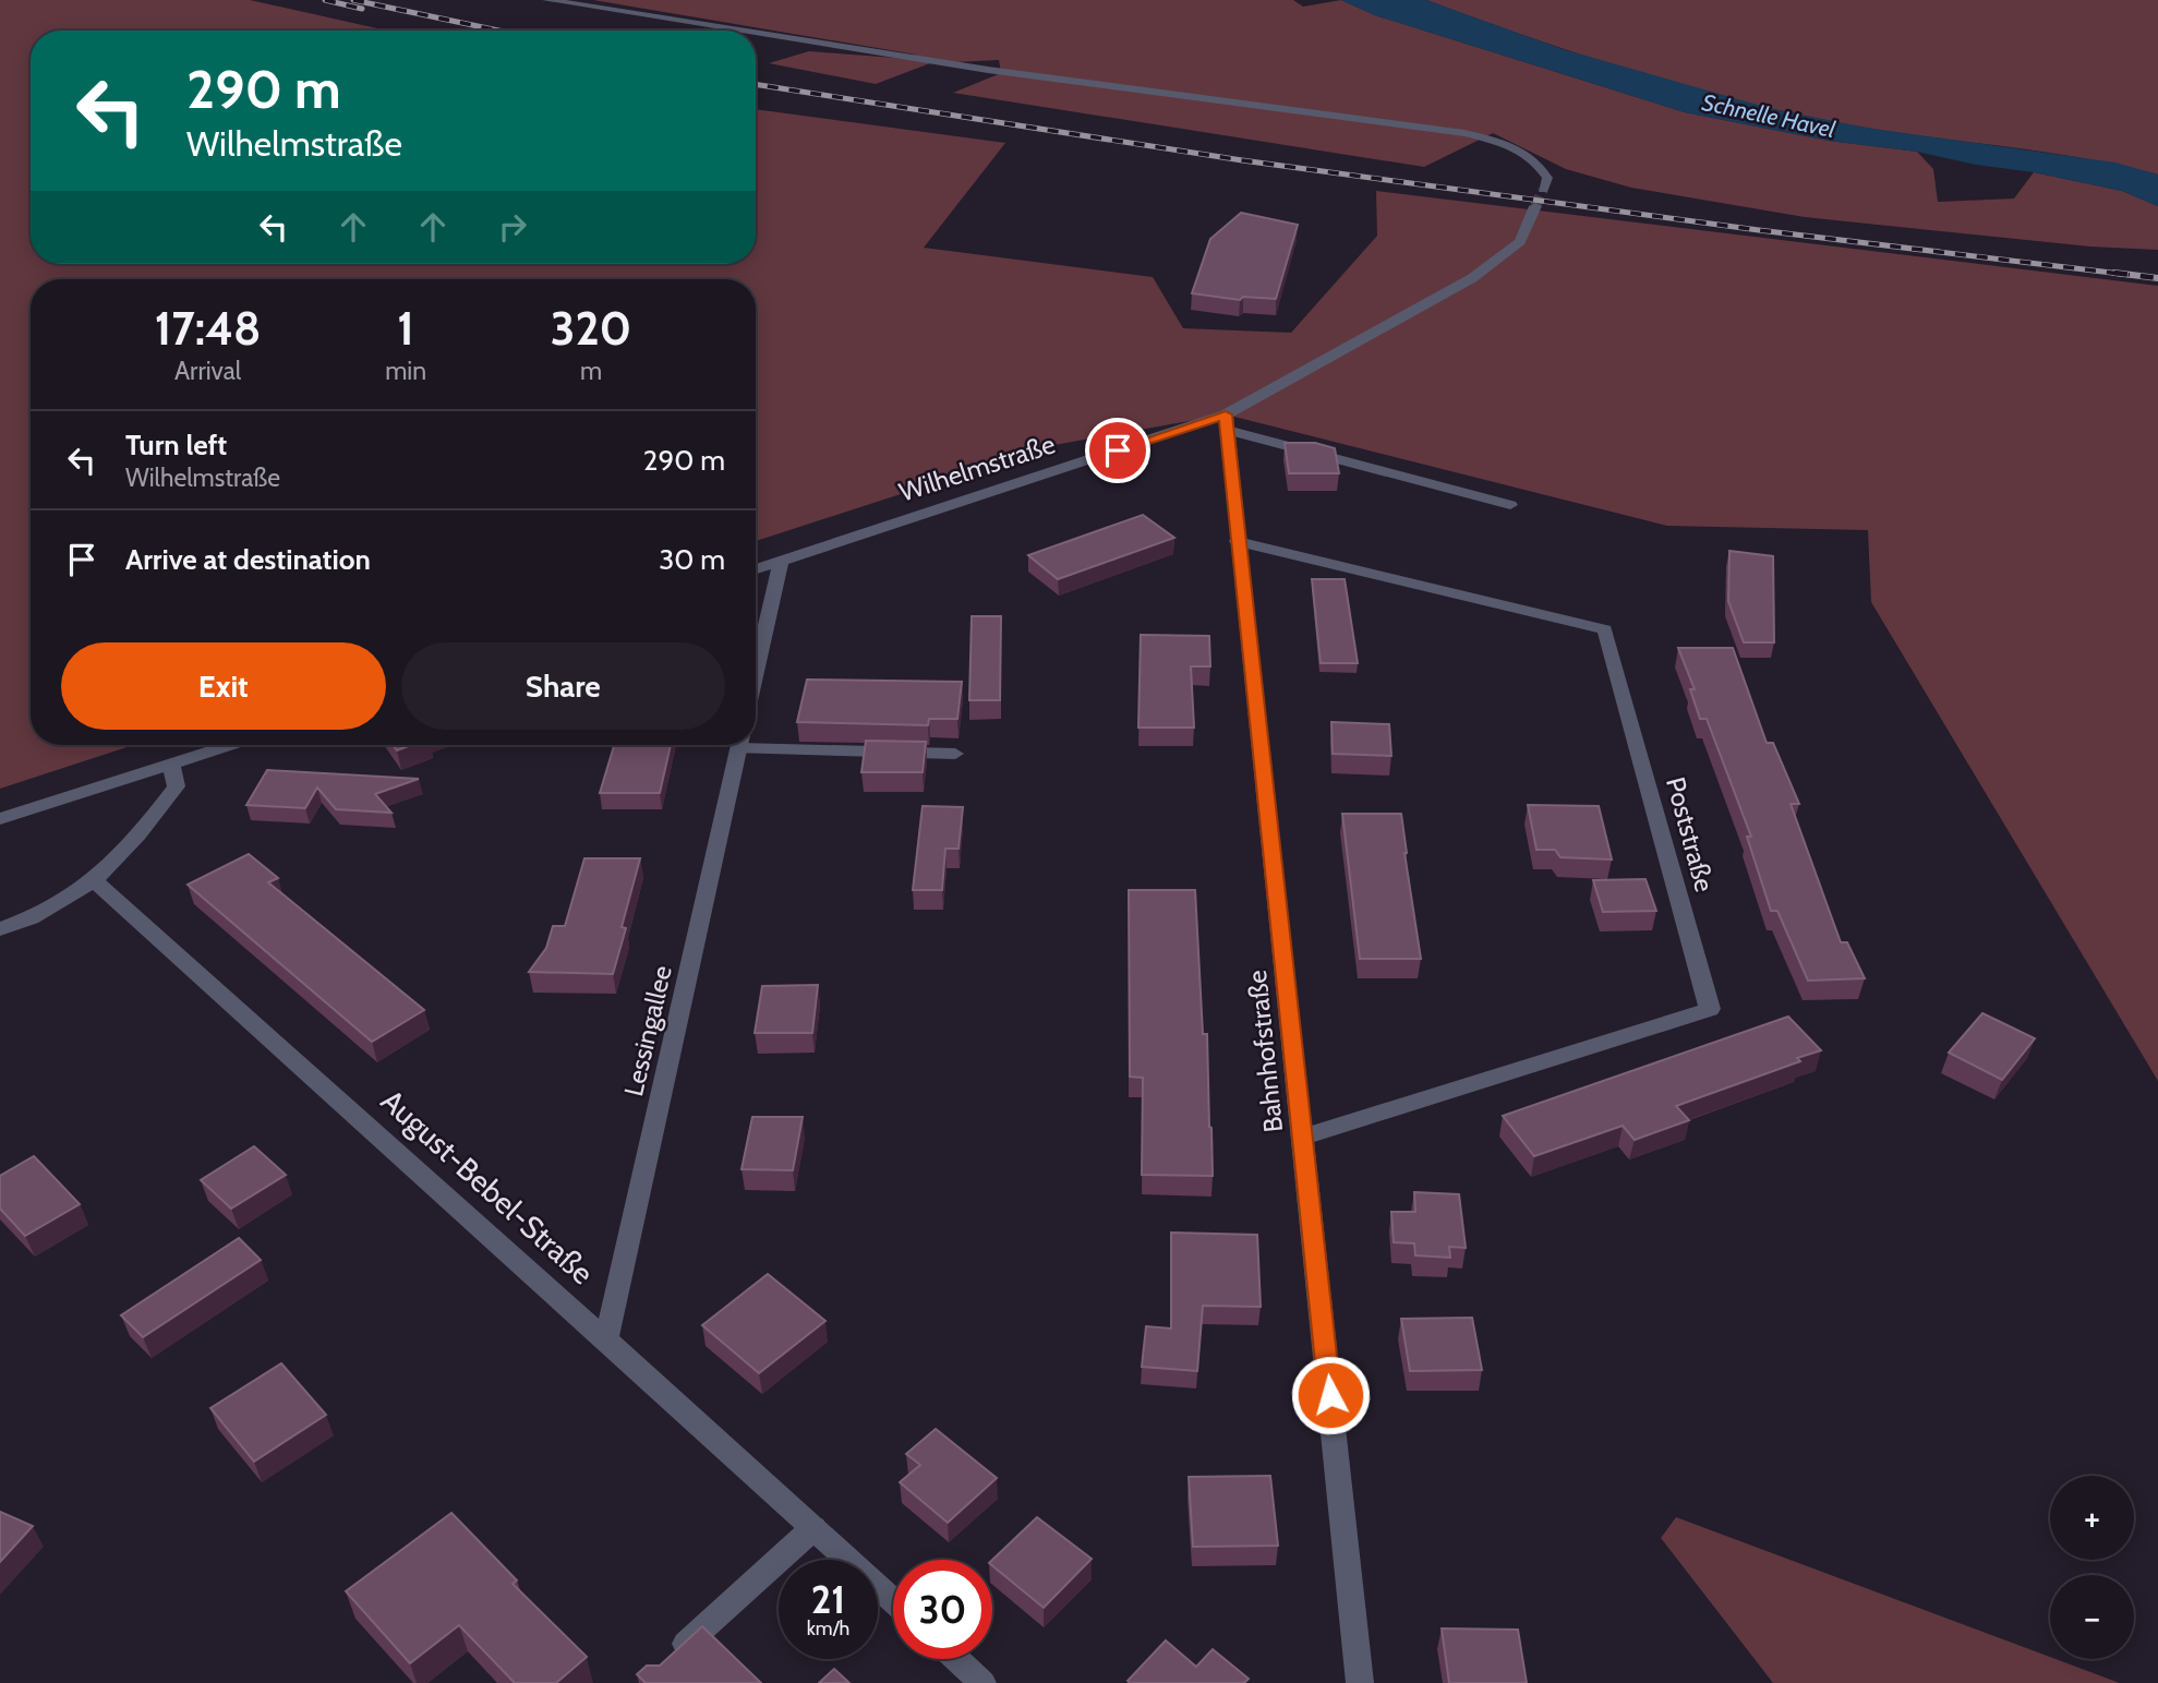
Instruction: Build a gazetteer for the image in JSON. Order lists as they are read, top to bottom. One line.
{"streets":{"street":["Wilhelmstraße","Poststraße","Lessingallee","Bahnhofstraße","August-Bebel-Straße"]},"crossings":[["Wilhelmstraße","Bahnhofstraße"],["Poststraße","Bahnhofstraße"],["Lessingallee","August-Bebel-Straße"]],"water":["Schnelle Havel"],"page":{"turn":["290 m","Wilhelmstraße"],"eta":["17:48","Arrival","1","min","320","m"],"list":[{"name":"Turn left","note":"Wilhelmstraße","value":"290 m"},{"name":"Arrive at destination","value":"30 m"}],"buttons":["Exit","Share"],"map_buttons":["+","−"],"speed":"21 km/h","limit":"30"}}
